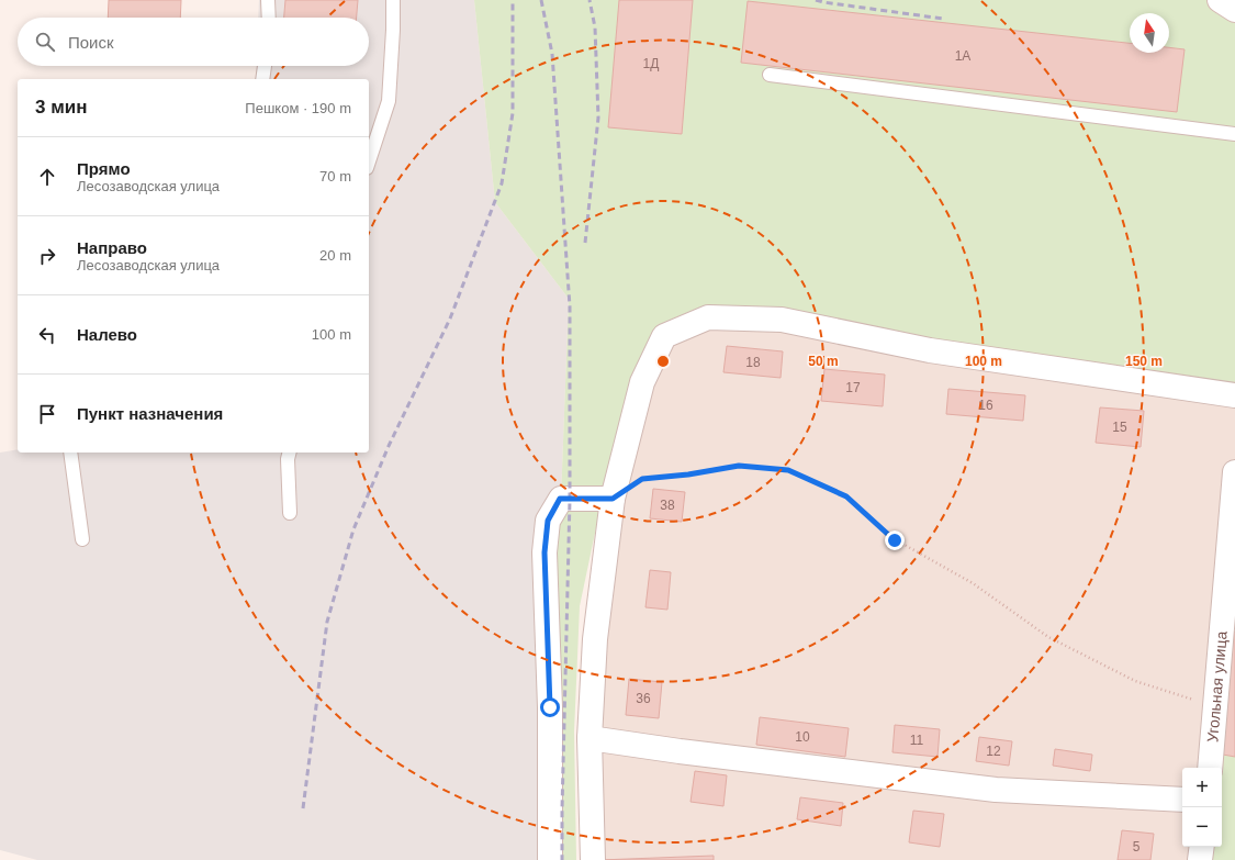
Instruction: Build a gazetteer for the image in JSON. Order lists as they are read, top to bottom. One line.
{"streets":{"street":["Угольная улица"]},"house_numbers":["1А","1Д","18","17","16","15","38","36","10","11","12","5"],"north":"top","page":{"search":"Поиск","heading":["3 мин","Пешком · 190 m"],"list":[["Прямо","Лесозаводская улица","70 m"],["Направо","Лесозаводская улица","20 m"],["Налево","100 m"],"Пункт назначения"],"map_buttons":["+","−"]},"rings":["50 m","100 m","150 m"]}
